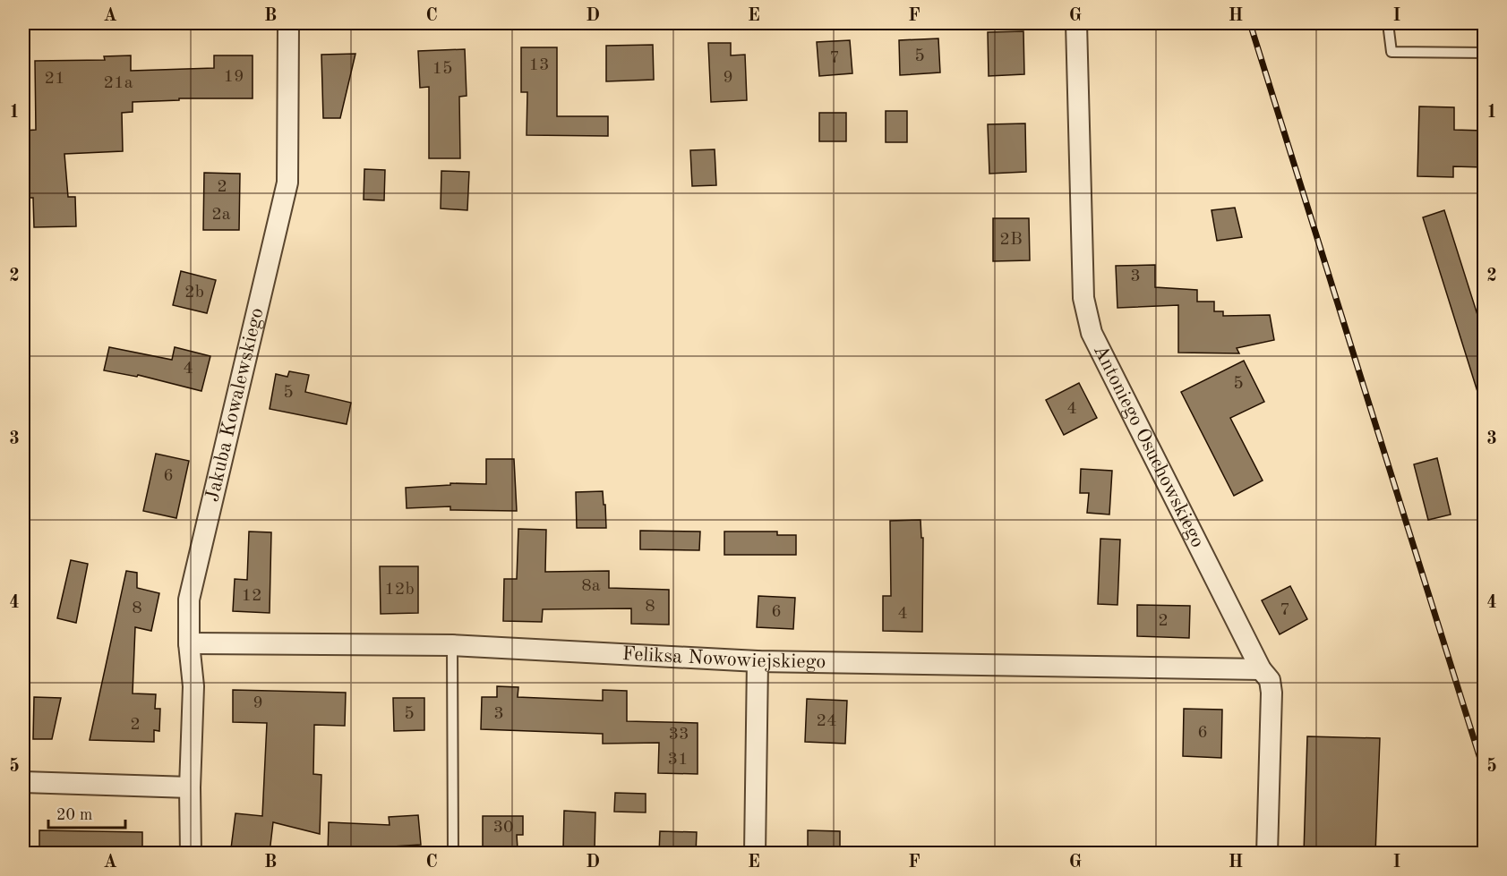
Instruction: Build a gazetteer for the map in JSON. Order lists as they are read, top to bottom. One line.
{"streets":{"street":["Jakuba Kowalewskiego","Antoniego Osuchowskiego","Feliksa Nowowiejskiego"]},"crossings":[["Jakuba Kowalewskiego","Feliksa Nowowiejskiego"],["Antoniego Osuchowskiego","Feliksa Nowowiejskiego"]],"house_numbers":["5","7","13","15","19","9","21","21a","2","2a","2B","3","2b","4","5","5","4","6","8a","12b","12","8","8","7","6","4","2","9","5","3","24","2","6","33","31","30"],"scale_bar":"20 m","grid":{"columns":["A","B","C","D","E","F","G","H","I"],"rows":["1","2","3","4","5"]}}
